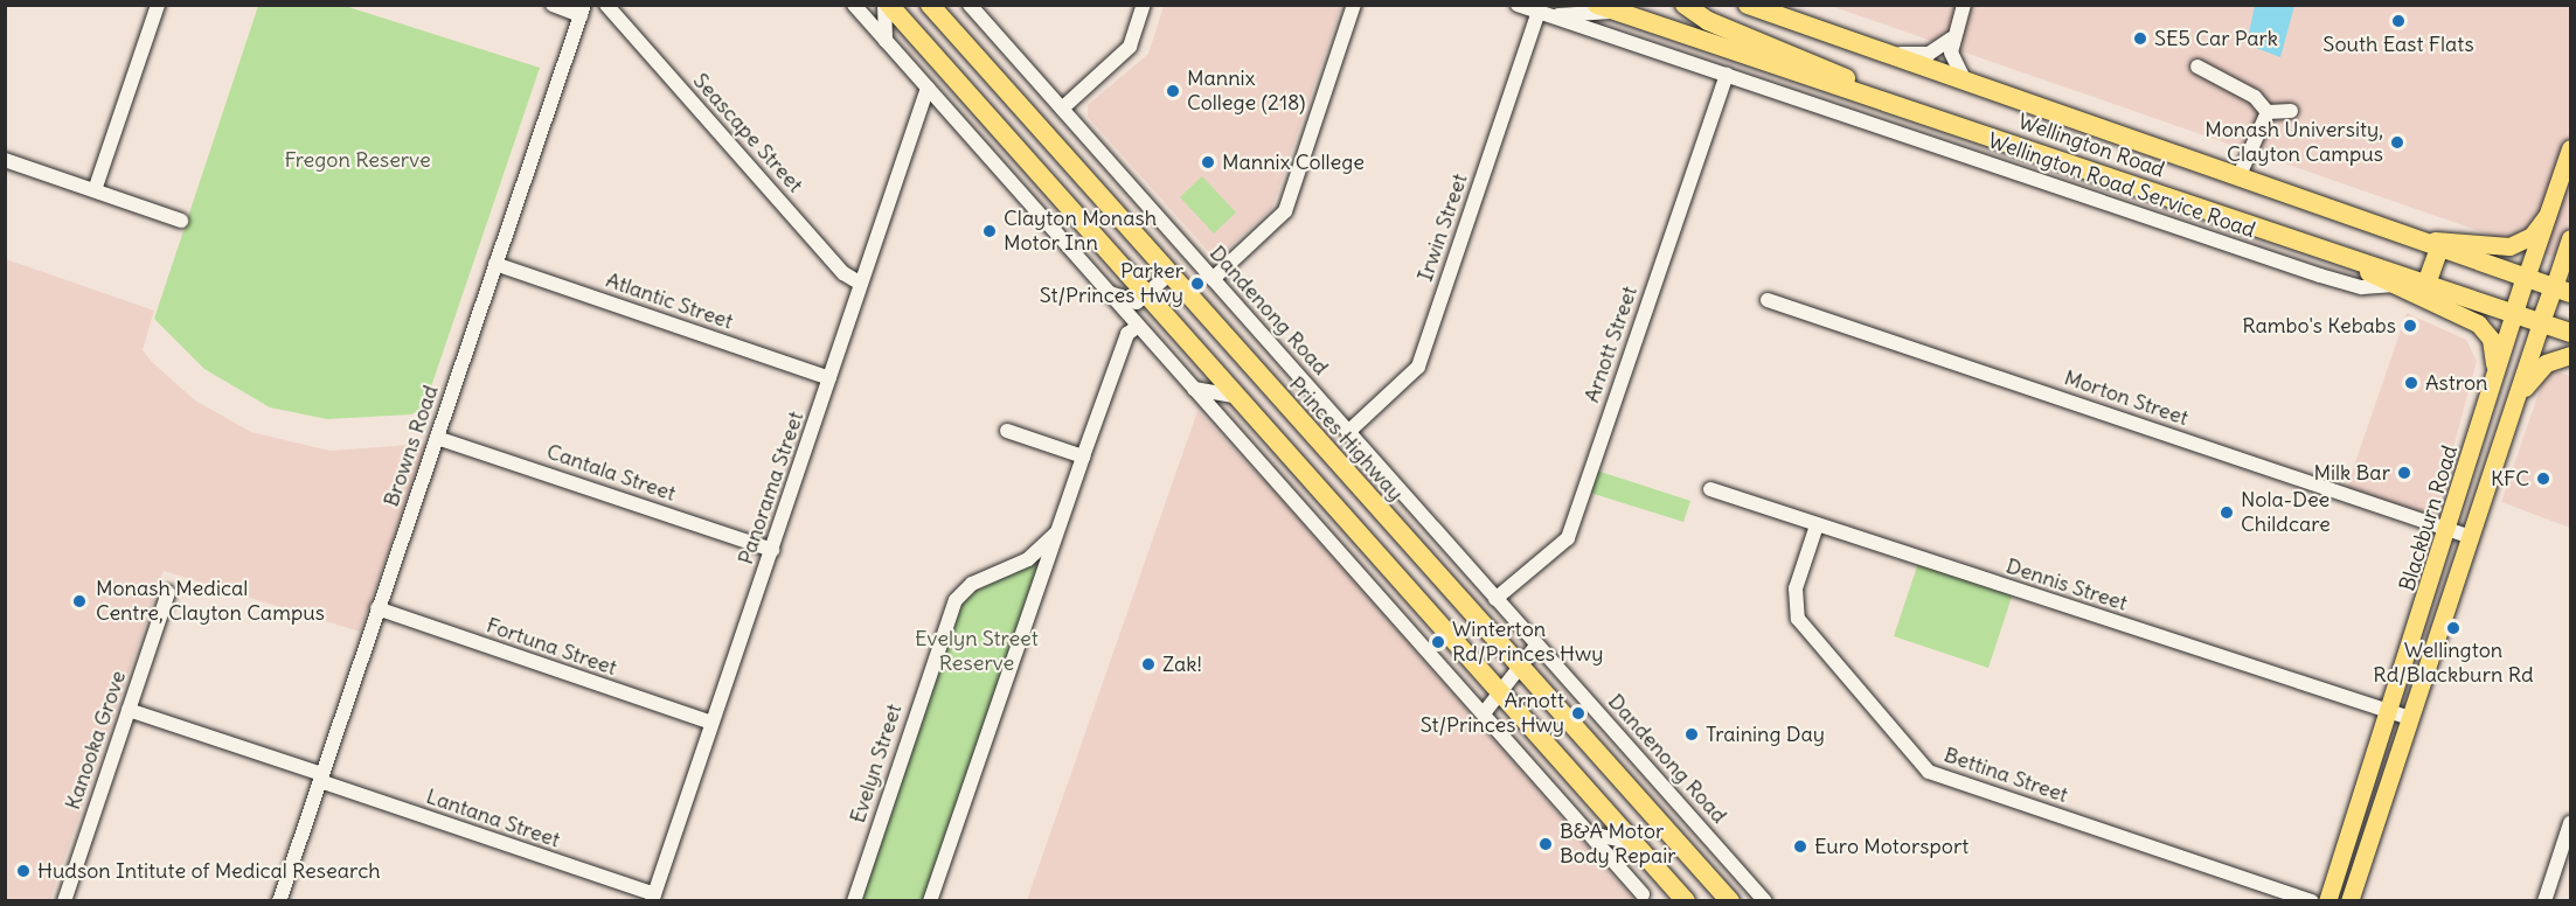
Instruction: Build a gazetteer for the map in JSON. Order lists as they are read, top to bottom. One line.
{"streets":{"highway":["Wellington Road","Princes Highway","Blackburn Road"],"street":["Seascape Street","Wellington Road Service Road","Irwin Street","Atlantic Street","Dandenong Road","Arnott Street","Morton Street","Browns Road","Cantala Street","Panorama Street","Dennis Street","Fortuna Street","Kanooka Grove","Evelyn Street","Bettina Street","Lantana Street"]},"crossings":[["Seascape Street","Panorama Street"],["Wellington Road","Wellington Road Service Road"],["Wellington Road","Blackburn Road"],["Wellington Road Service Road","Irwin Street"],["Wellington Road Service Road","Arnott Street"],["Irwin Street","Dandenong Road"],["Atlantic Street","Browns Road"],["Atlantic Street","Panorama Street"],["Dandenong Road","Arnott Street"],["Morton Street","Blackburn Road"],["Browns Road","Cantala Street"],["Browns Road","Fortuna Street"],["Browns Road","Lantana Street"],["Cantala Street","Panorama Street"],["Panorama Street","Fortuna Street"],["Panorama Street","Lantana Street"],["Blackburn Road","Dennis Street"],["Dennis Street","Bettina Street"],["Kanooka Grove","Lantana Street"]],"parks":["Fregon Reserve","Evelyn Street Reserve"],"places":["South East Flats","SE5 Car Park","Mannix College (218)","Monash University, Clayton Campus","Mannix College","Clayton Monash Motor Inn","Parker St/Princes Hwy","Rambo's Kebabs","Astron","Milk Bar","KFC","Nola-Dee Childcare","Monash Medical Centre, Clayton Campus","Wellington Rd/Blackburn Rd","Winterton Rd/Princes Hwy","Zak!","Arnott St/Princes Hwy","Training Day","B&A Motor Body Repair","Euro Motorsport","Hudson Intitute of Medical Research"]}
